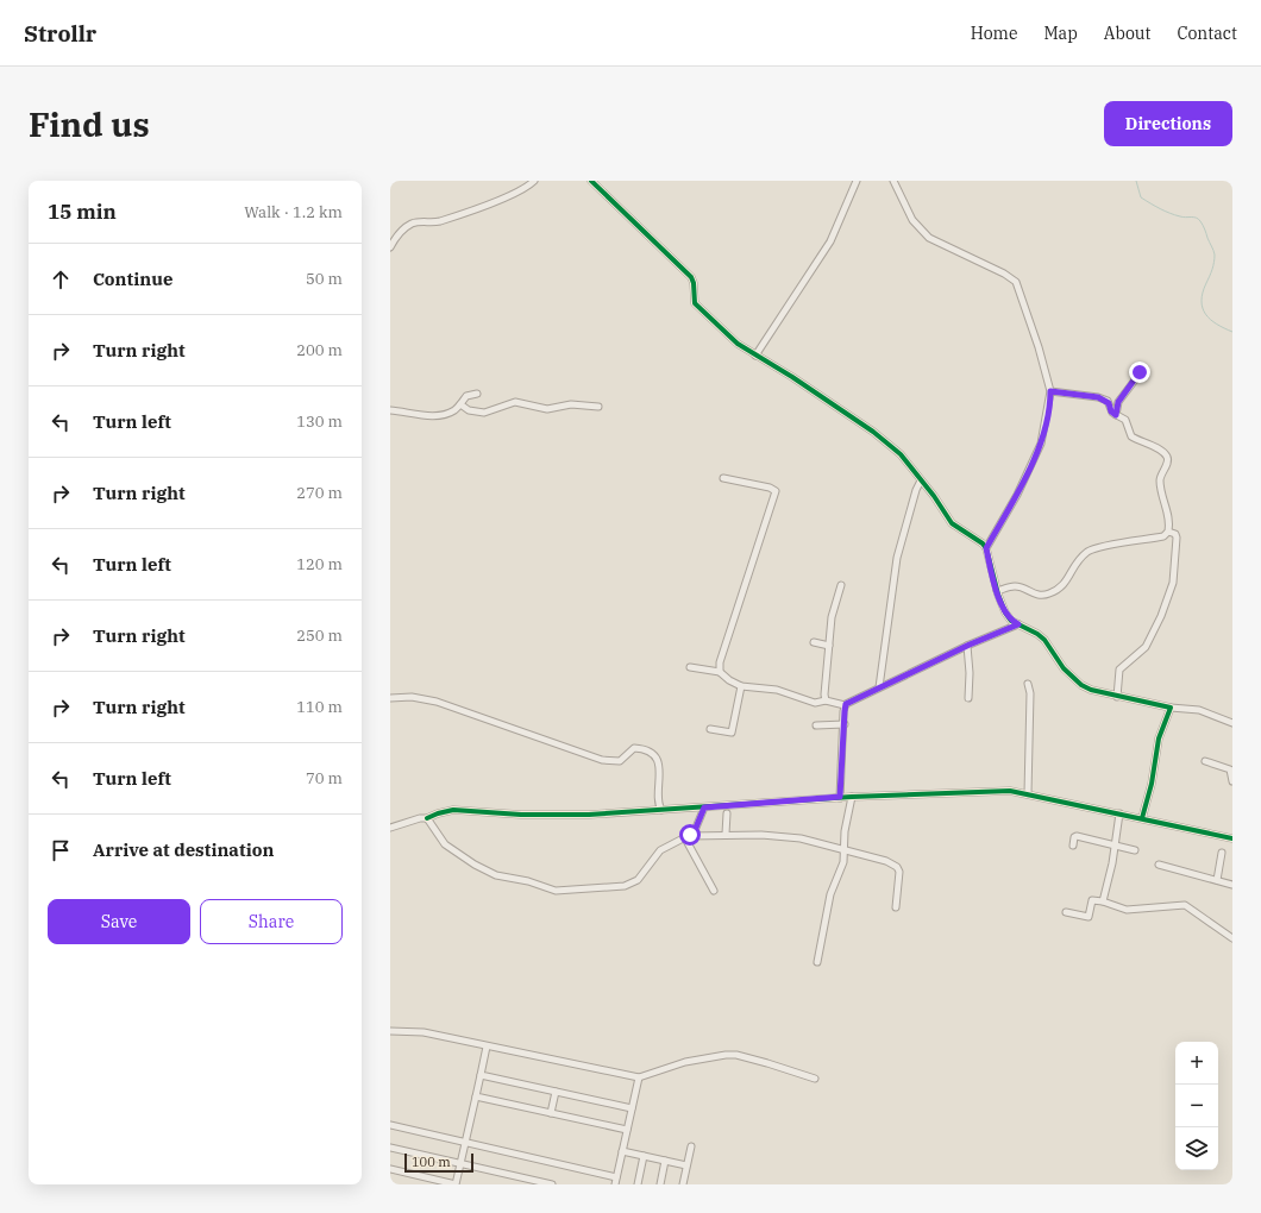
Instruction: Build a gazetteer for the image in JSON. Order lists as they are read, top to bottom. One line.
{"scale_bar":"100 m","page":{"header":"Strollr","nav":["Home","Map","About","Contact"],"buttons":["Directions",["Save","Share"]],"title":"Find us","heading":["15 min","Walk · 1.2 km"],"list":[["Continue","50 m"],["Turn right","200 m"],["Turn left","130 m"],["Turn right","270 m"],["Turn left","120 m"],["Turn right","250 m"],["Turn right","110 m"],["Turn left","70 m"],"Arrive at destination"],"map_buttons":["+","−"],"scale":"100 m"}}
